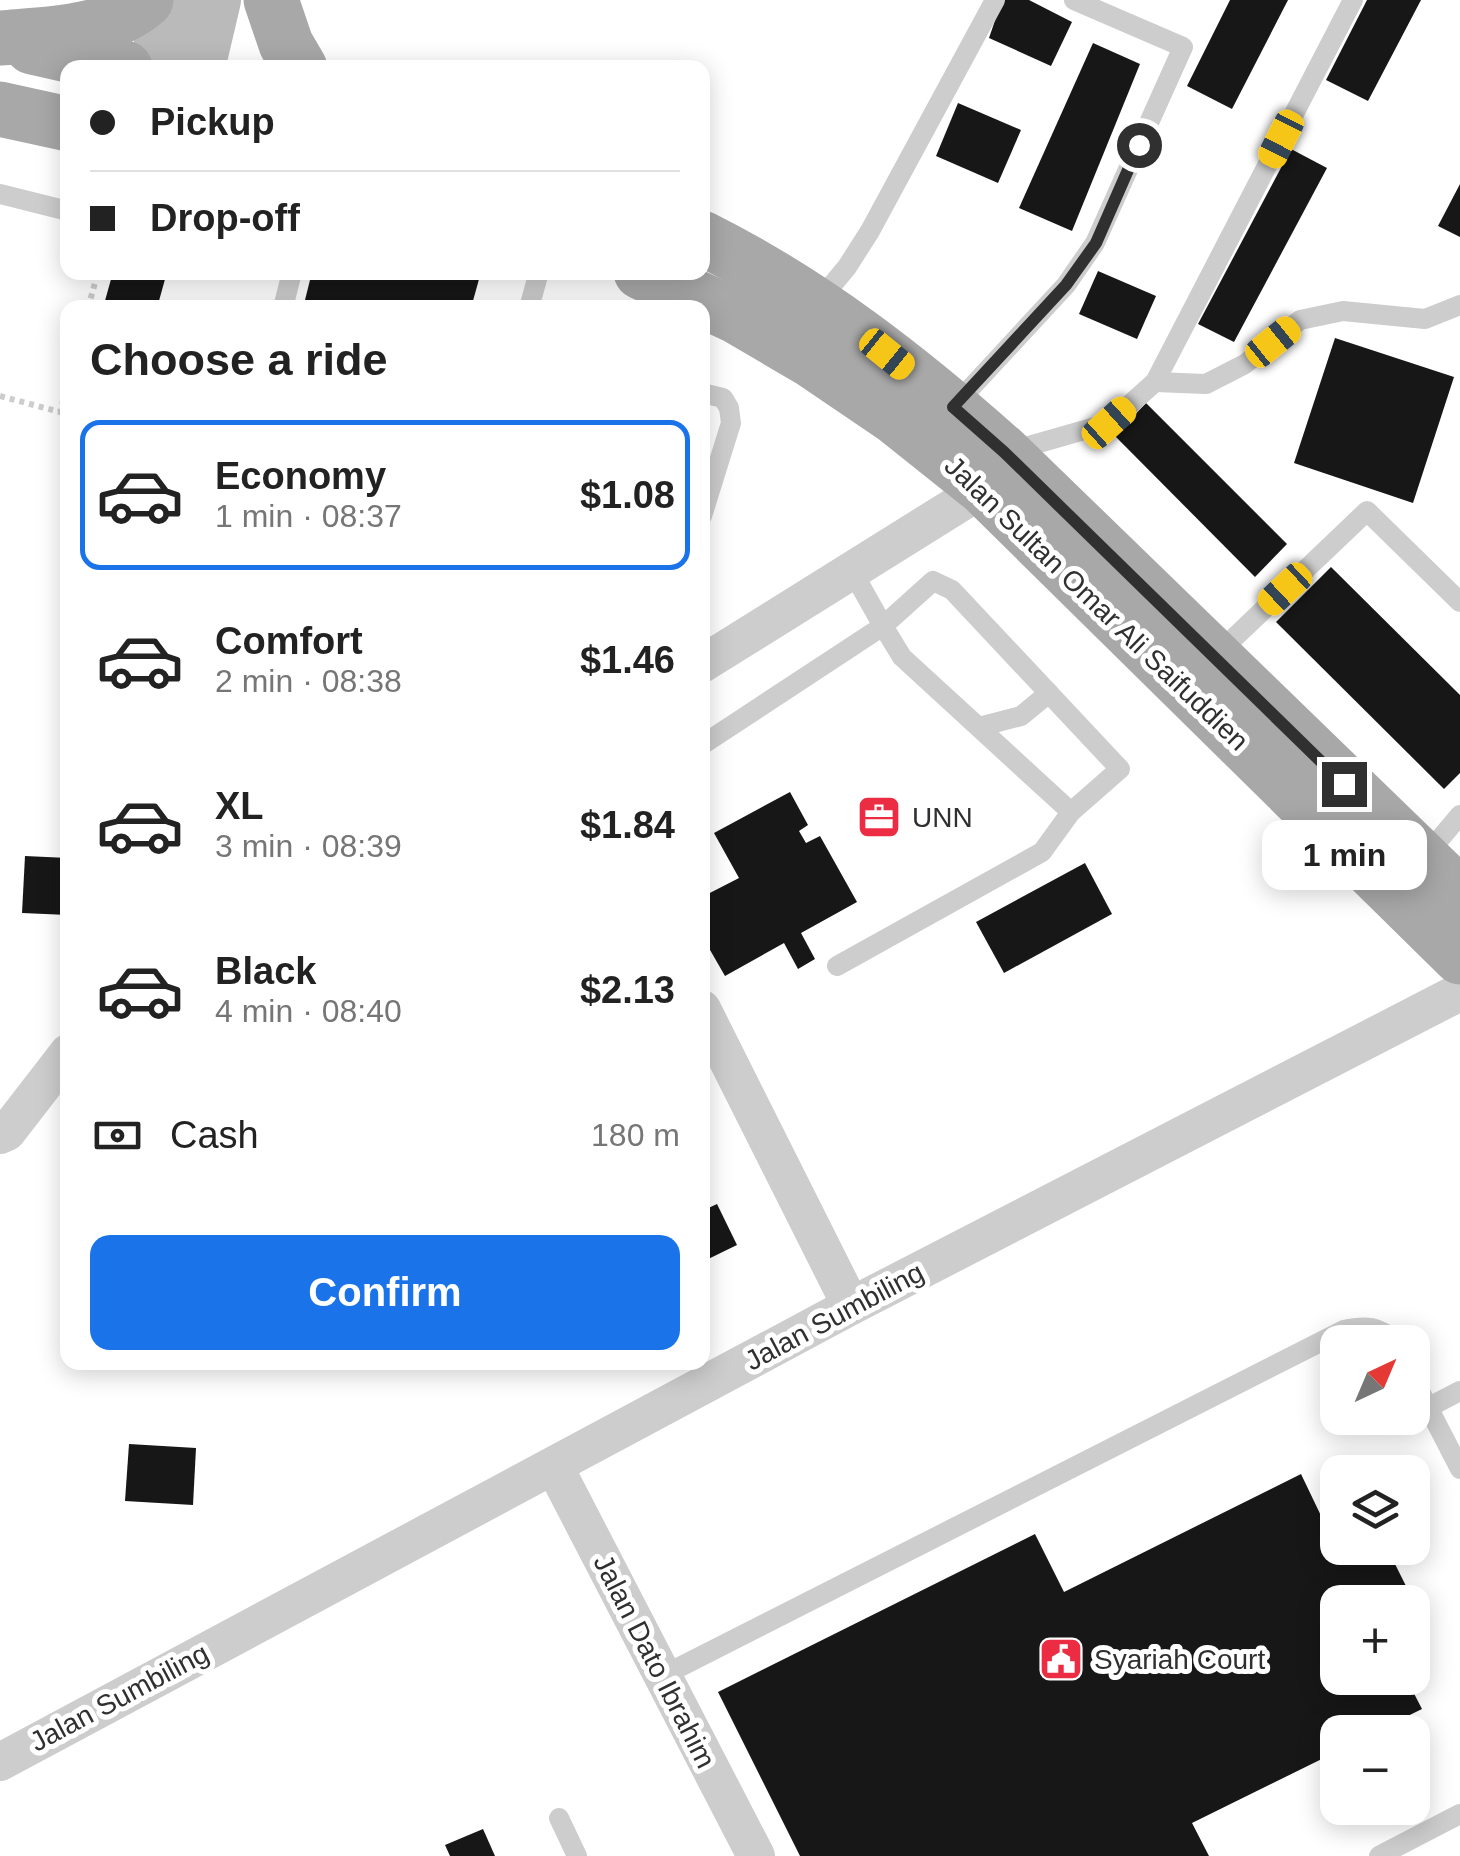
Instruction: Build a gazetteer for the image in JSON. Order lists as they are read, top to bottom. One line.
{"streets":{"main road":["Jalan Sultan Omar Ali Saifuddien"],"street":["Jalan Sumbiling","Jalan Dato Ibrahim"]},"crossings":[["Jalan Sumbiling","Jalan Dato Ibrahim"]],"places":{"office":["UNN"],"public building":["Syariah Court"]},"north":"top right","page":{"banner":["Pickup","Drop-off"],"heading":"Choose a ride","list":[{"name":"Economy","note":"1 min · 08:37","value":"$1.08"},{"name":"Comfort","note":"2 min · 08:38","value":"$1.46"},{"name":"XL","note":"3 min · 08:39","value":"$1.84"},{"name":"Black","note":"4 min · 08:40","value":"$2.13"}],"bubble":"1 min","pay":["Cash","180 m"],"buttons":"Confirm","map_buttons":["+","−"]}}
